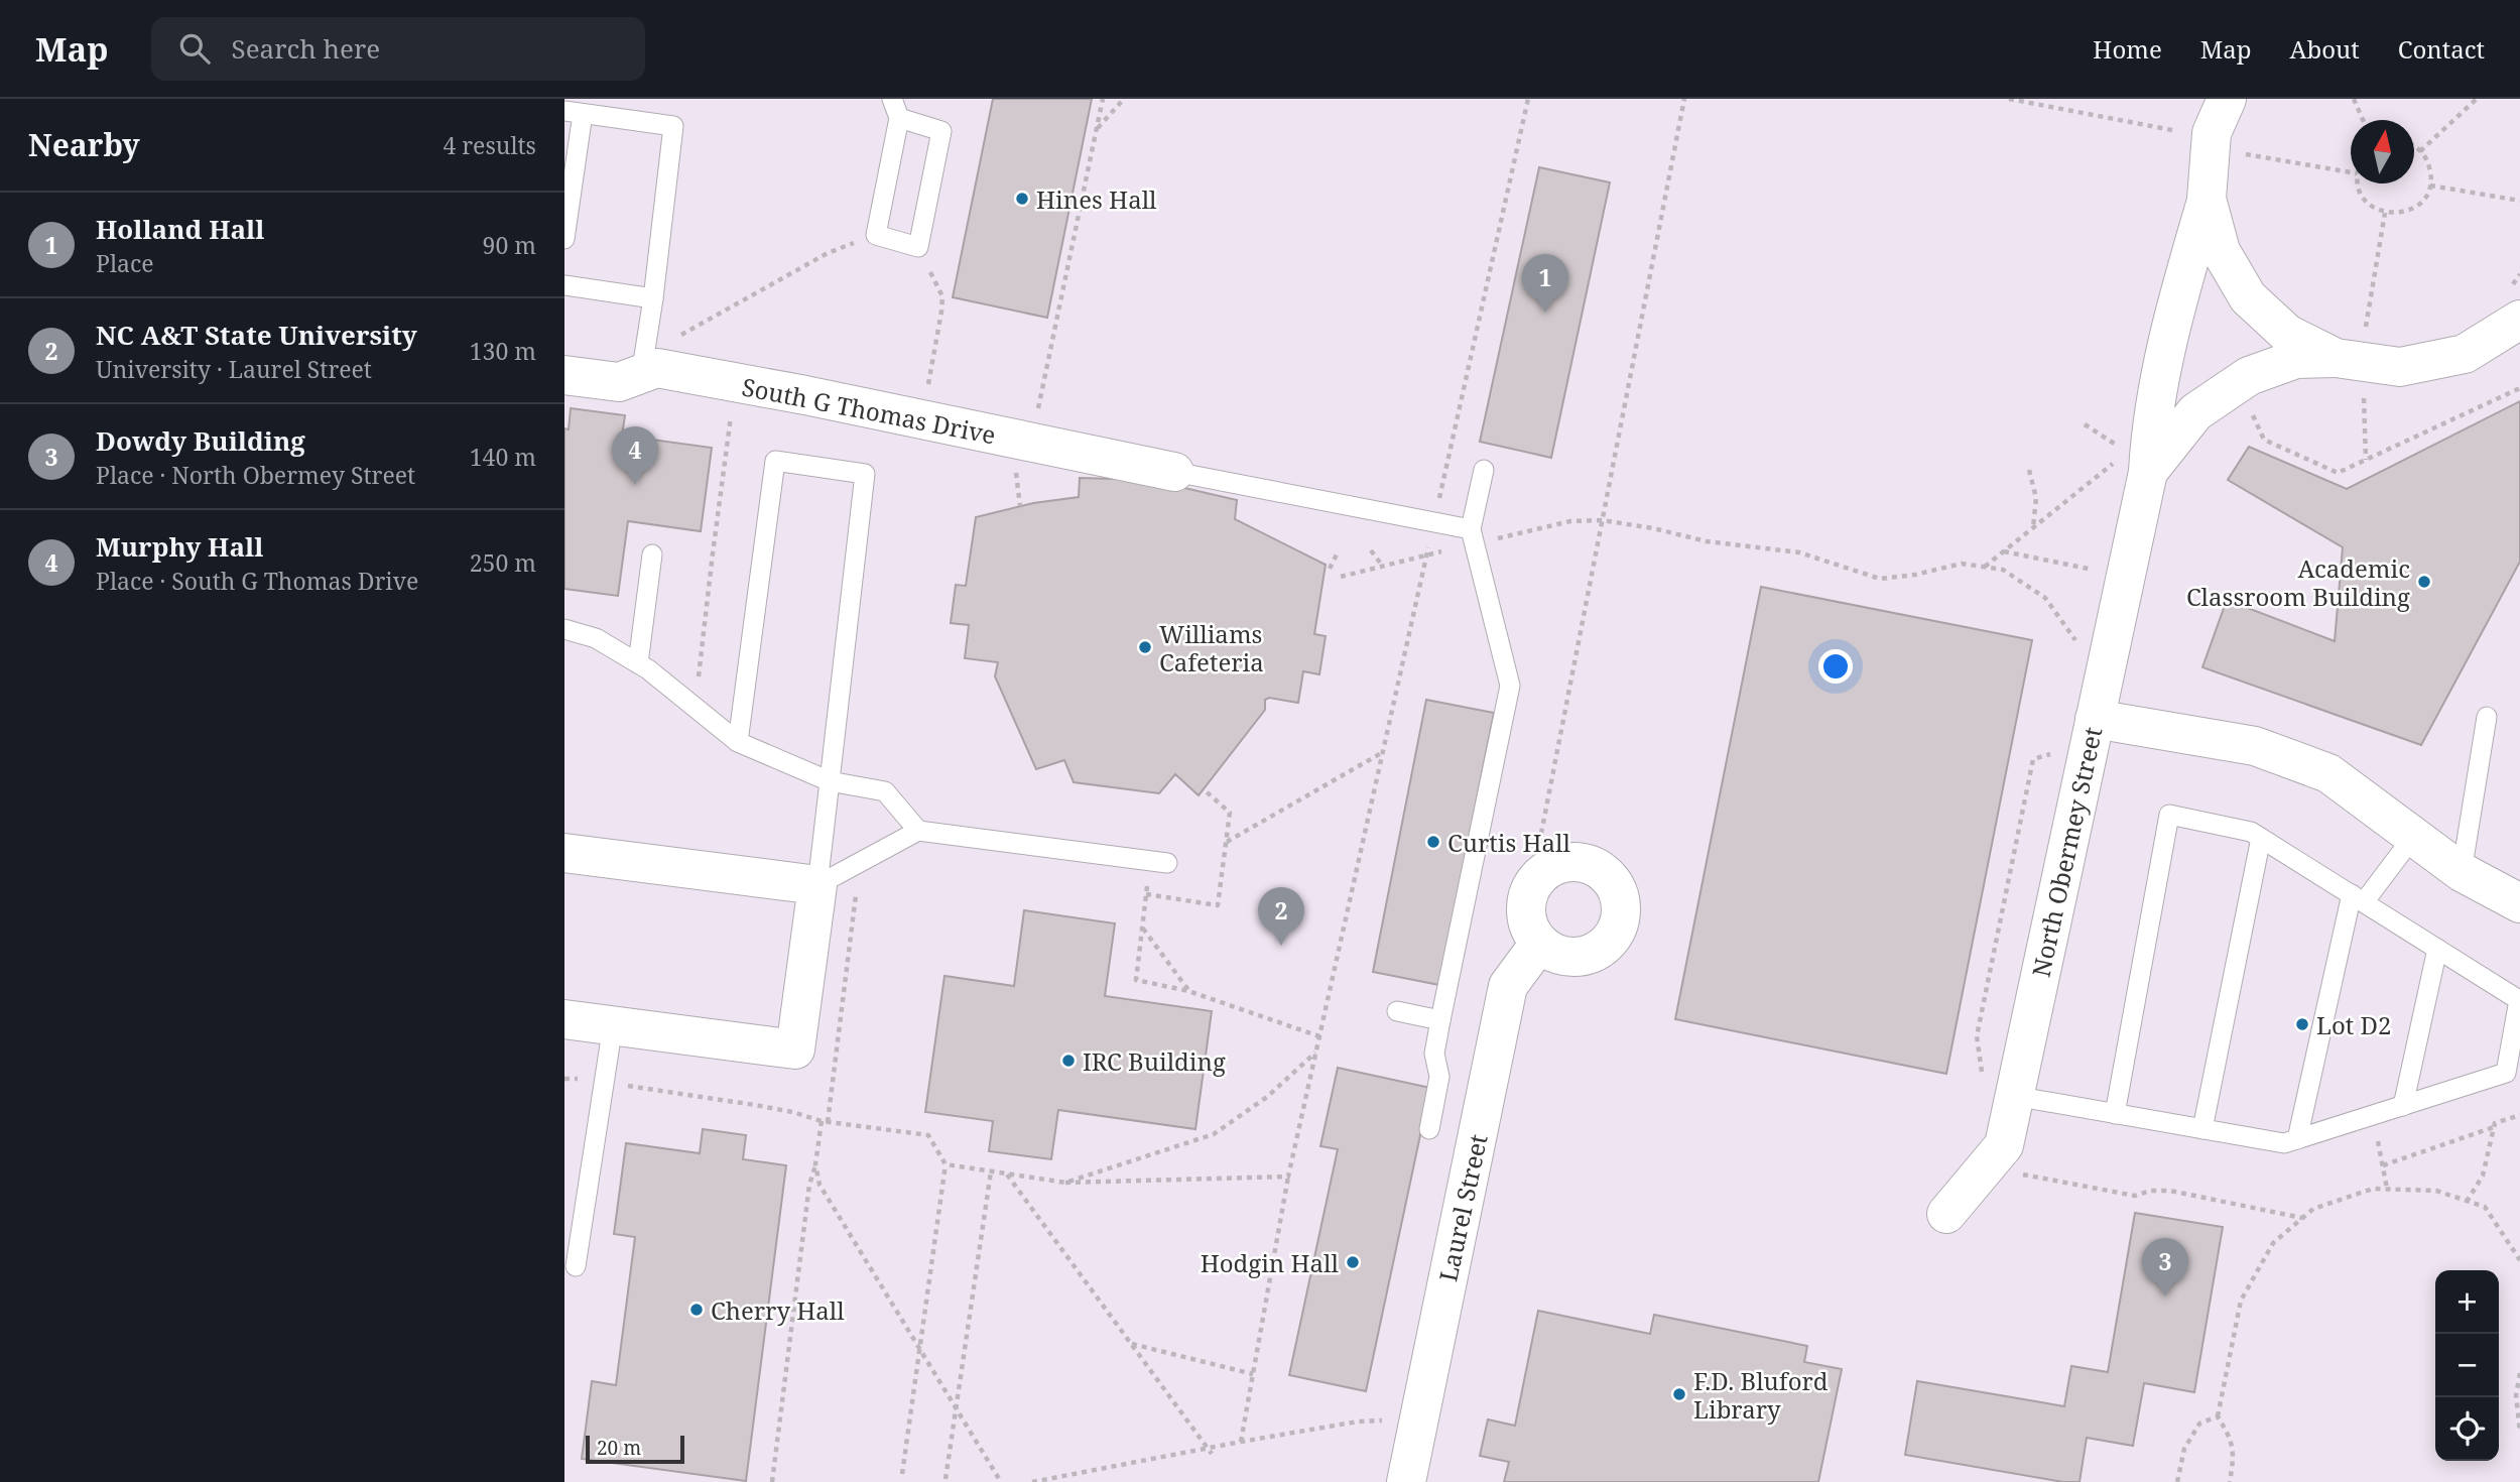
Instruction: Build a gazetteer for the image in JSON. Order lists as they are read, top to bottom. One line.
{"streets":{"street":["South G Thomas Drive","North Obermey Street","Laurel Street"]},"places":["Hines Hall","Academic Classroom Building","Williams Cafeteria","Curtis Hall","Lot D2","IRC Building","Hodgin Hall","Cherry Hall","F.D. Bluford Library"],"scale_bar":"20 m","north":"top","page":{"header":"Map","search":"Search here","nav":["Home","Map","About","Contact"],"heading":["Nearby","4 results"],"list":[{"mark":"1","name":"Holland Hall","note":"Place","value":"90 m"},{"mark":"2","name":"NC A&T State University","note":"University · Laurel Street","value":"130 m"},{"mark":"3","name":"Dowdy Building","note":"Place · North Obermey Street","value":"140 m"},{"mark":"4","name":"Murphy Hall","note":"Place · South G Thomas Drive","value":"250 m"}],"pins":["1","4","2","3"],"map_buttons":["+","−"],"scale":"20 m"}}
